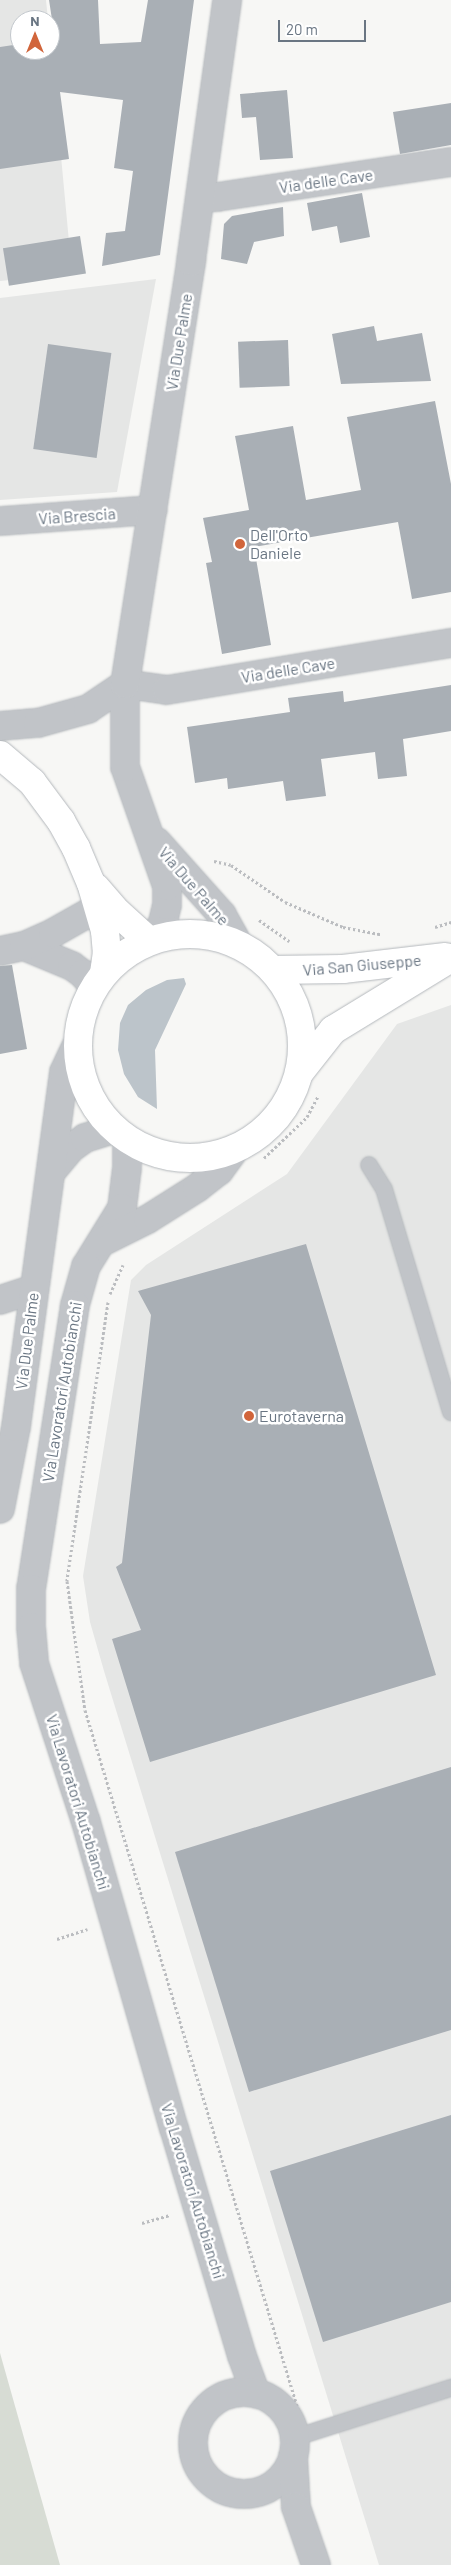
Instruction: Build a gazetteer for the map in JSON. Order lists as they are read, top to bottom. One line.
{"streets":{"street":["Via delle Cave","Via Due Palme","Via Brescia","Via San Giuseppe","Via Lavoratori Autobianchi"]},"crossings":[["Via delle Cave","Via Due Palme"],["Via Due Palme","Via Brescia"]],"places":["Dell'Orto Daniele","Eurotaverna"],"scale_bar":"20 m","north":"top"}
